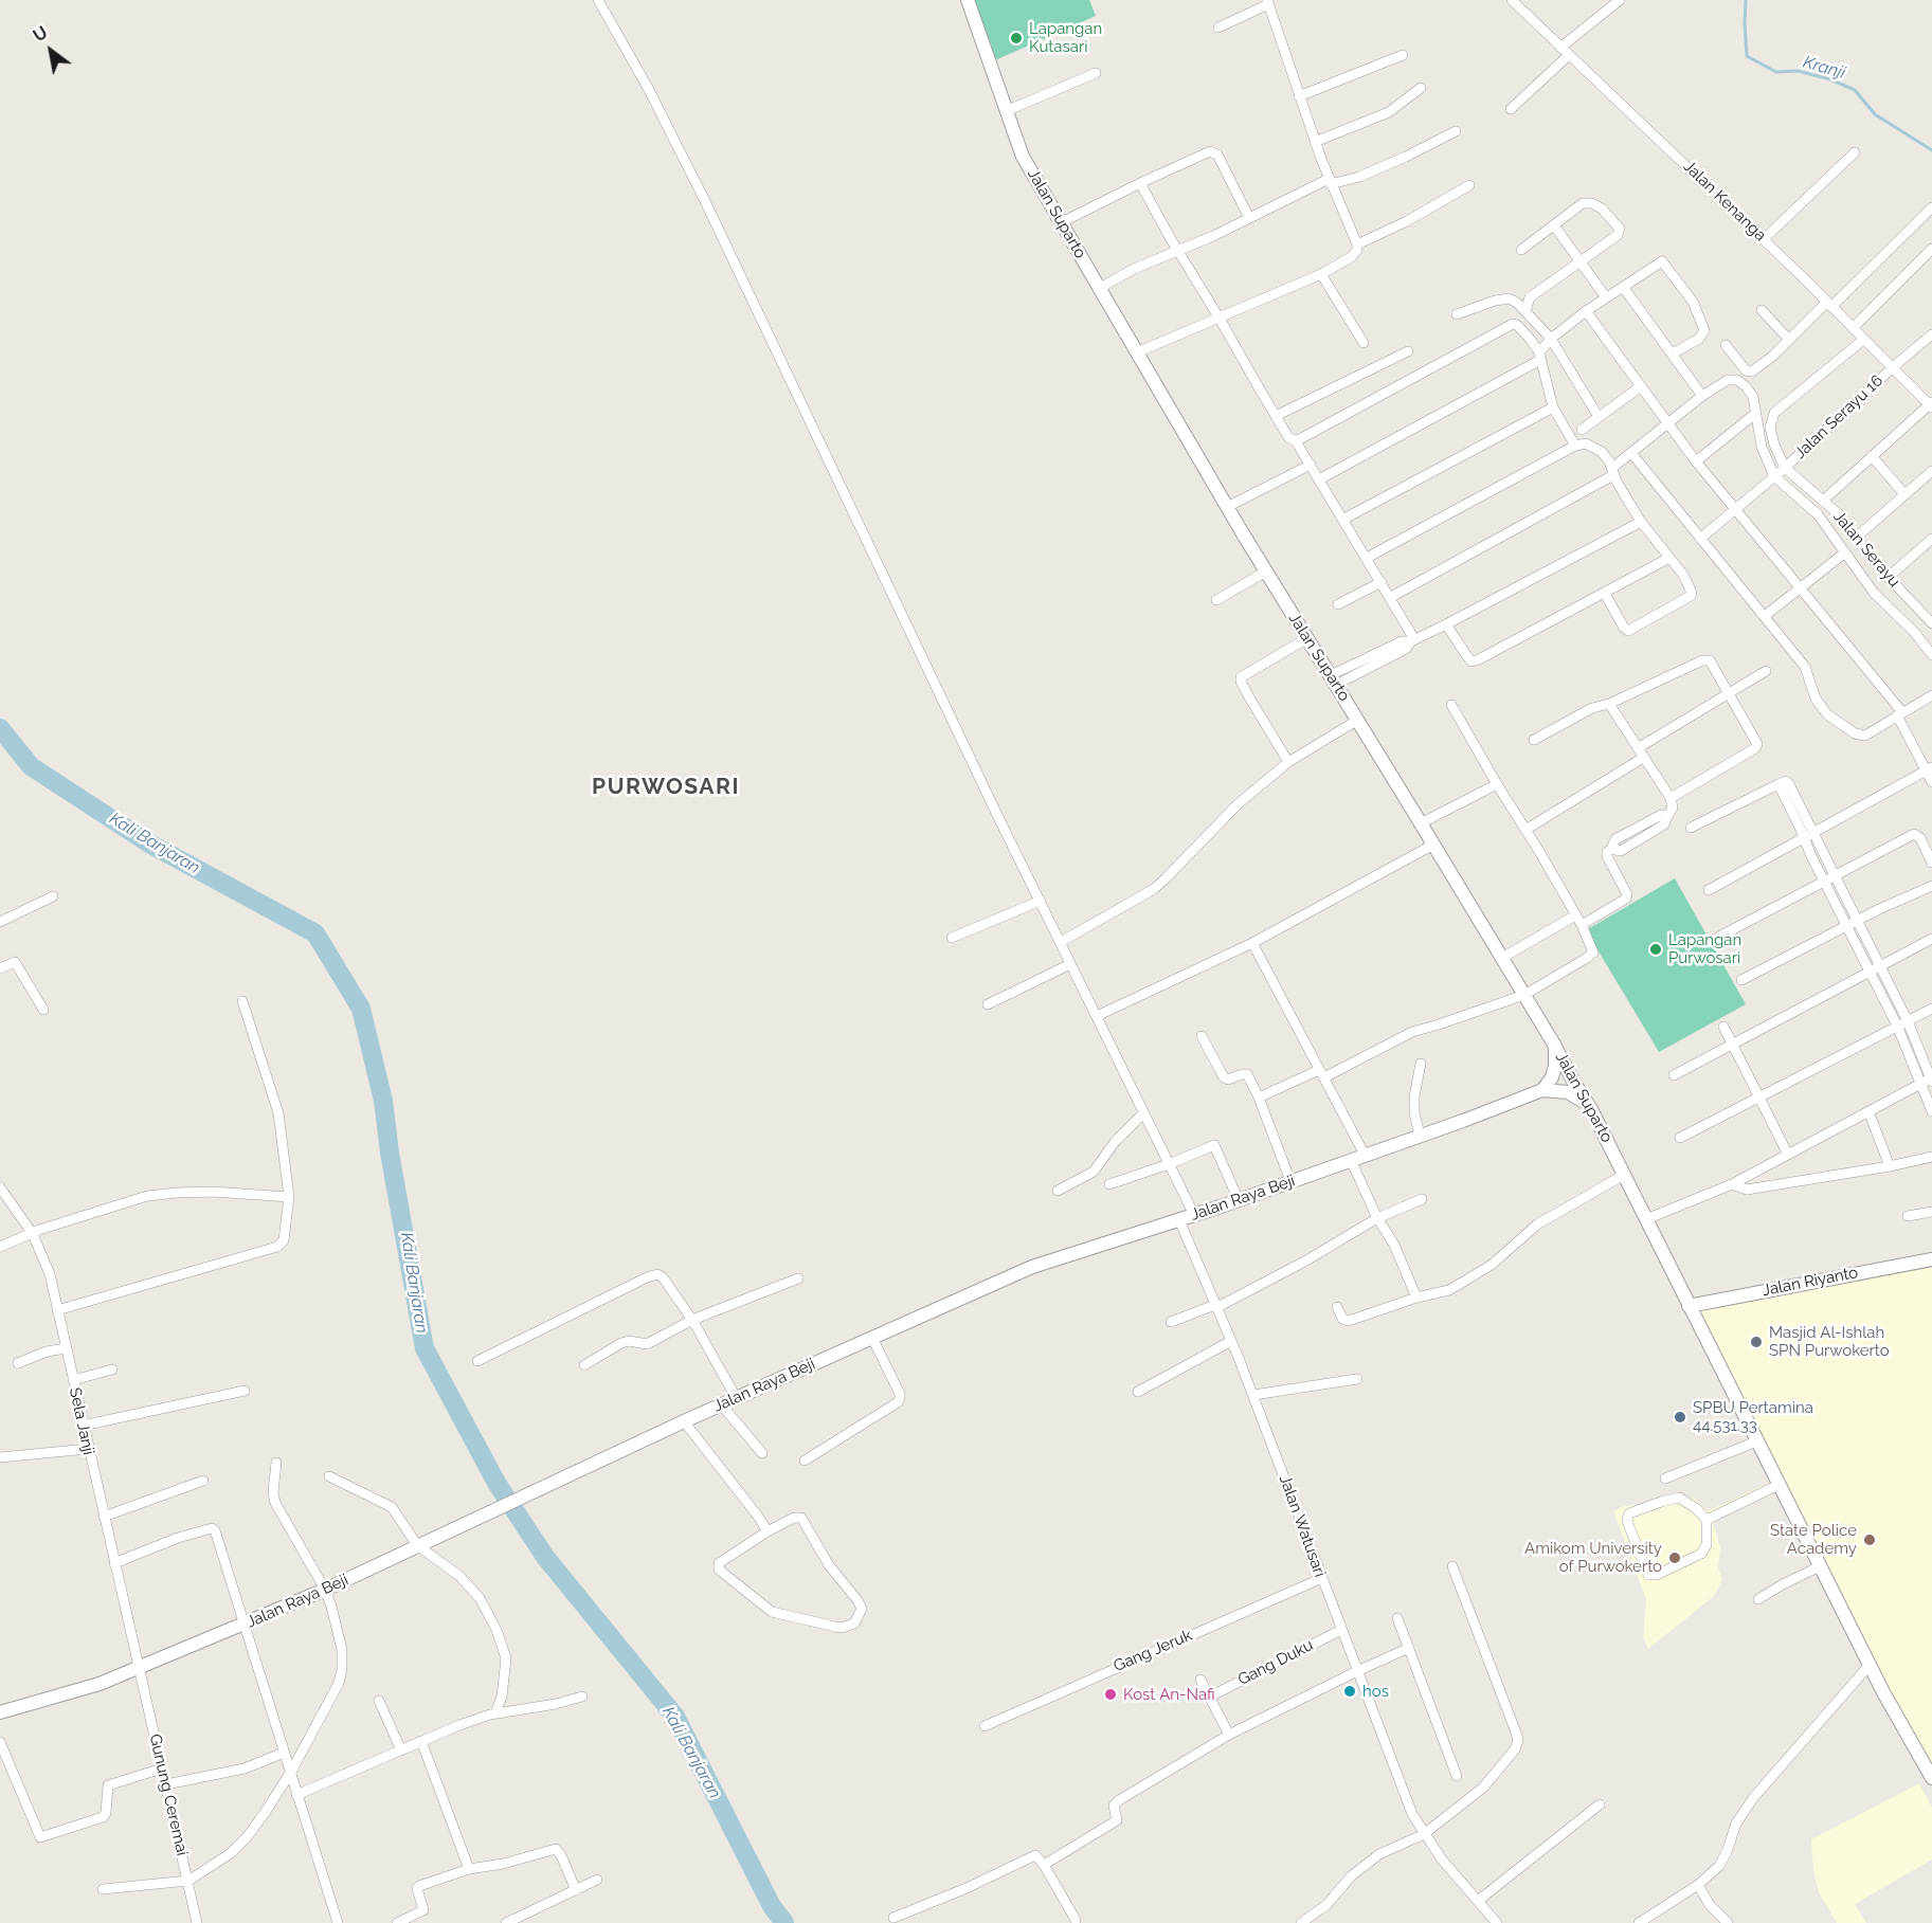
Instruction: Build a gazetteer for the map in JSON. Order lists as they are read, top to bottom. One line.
{"streets":{"street":["Jalan Kenanga","Jalan Suparto","Jalan Serayu 16","Jalan Serayu","Jalan Raya Beji","Jalan Riyanto","Sela Janji","Jalan Watusari","Gang Jeruk","Gang Duku","Gunung Ceremai"]},"crossings":[["Jalan Kenanga","Jalan Serayu 16"],["Jalan Kenanga","Jalan Serayu"],["Jalan Suparto","Jalan Riyanto"],["Jalan Serayu 16","Jalan Serayu"],["Jalan Raya Beji","Sela Janji"],["Jalan Raya Beji","Jalan Watusari"],["Jalan Raya Beji","Gunung Ceremai"],["Sela Janji","Gunung Ceremai"],["Jalan Watusari","Gang Jeruk"],["Jalan Watusari","Gang Duku"]],"districts":["PURWOSARI"],"water":["Kranji","Kali Banjaran"],"places":["Lapangan Kutasari","Lapangan Purwosari","Masjid Al-Ishlah SPN Purwokerto","SPBU Pertamina 44.531.33","State Police Academy","Amikom University of Purwokerto","hos","Kost An-Nafi"],"north":"top left"}
